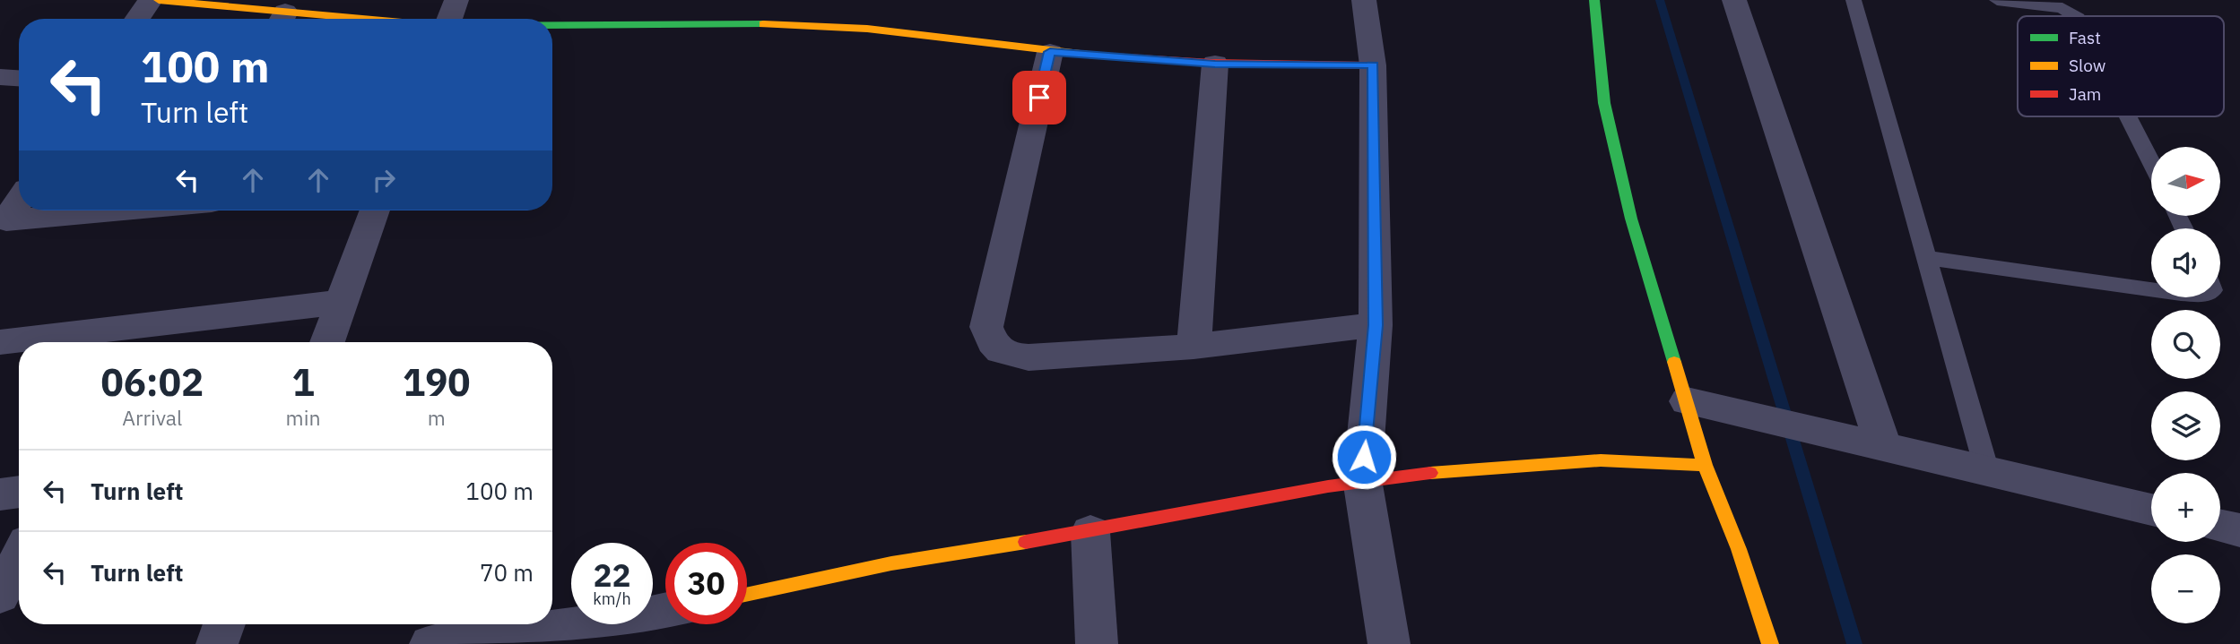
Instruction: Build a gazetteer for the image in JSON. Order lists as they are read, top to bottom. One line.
{"legend":["Fast","Slow","Jam"],"north":"right","page":{"turn":["100 m","Turn left"],"map_buttons":["+","−"],"eta":["06:02","Arrival","1","min","190","m"],"list":[{"name":"Turn left","value":"100 m"},{"name":"Turn left","value":"70 m"}],"speed":"22 km/h","limit":"30"}}
